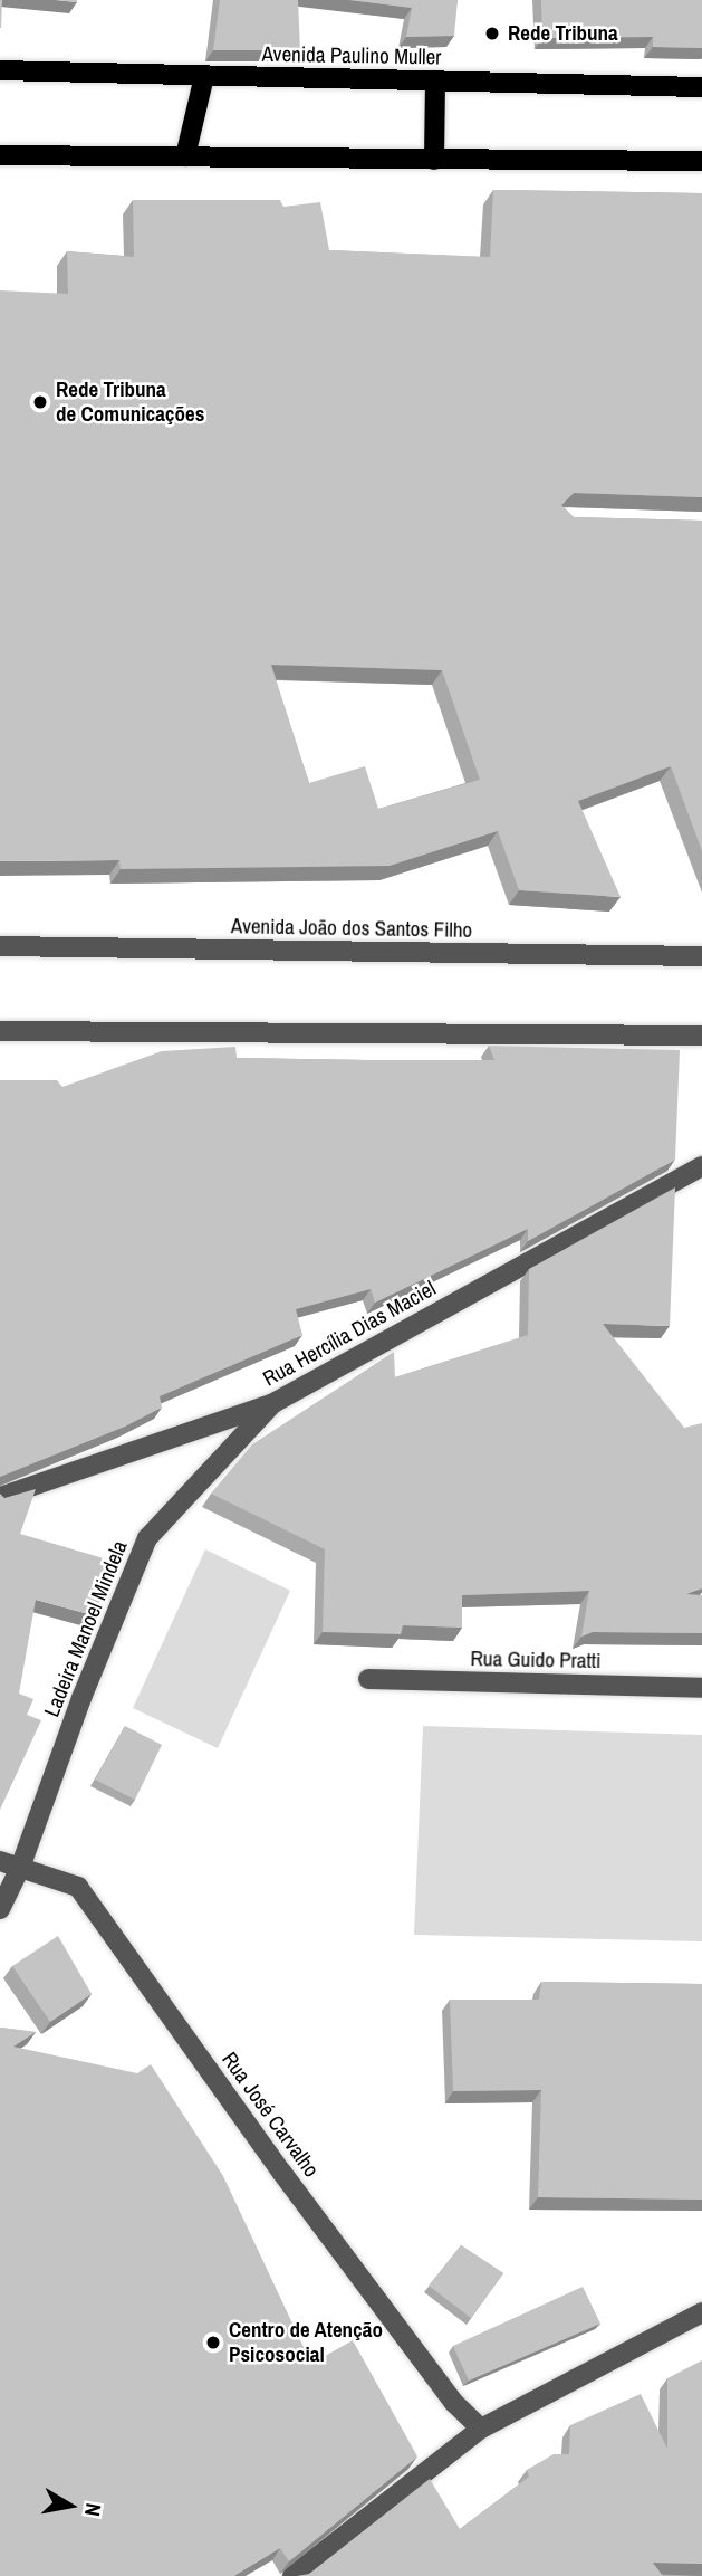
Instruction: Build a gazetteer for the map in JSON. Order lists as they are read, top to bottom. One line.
{"streets":{"main road":["Avenida Paulino Muller"],"street":["Avenida João dos Santos Filho","Rua Hercília Dias Maciel","Ladeira Manoel Mindela","Rua Guido Pratti","Rua José Carvalho"]},"crossings":[["Rua Hercília Dias Maciel","Ladeira Manoel Mindela"],["Ladeira Manoel Mindela","Rua José Carvalho"]],"places":["Rede Tribuna","Rede Tribuna de Comunicações","Centro de Atenção Psicosocial"],"north":"right"}
